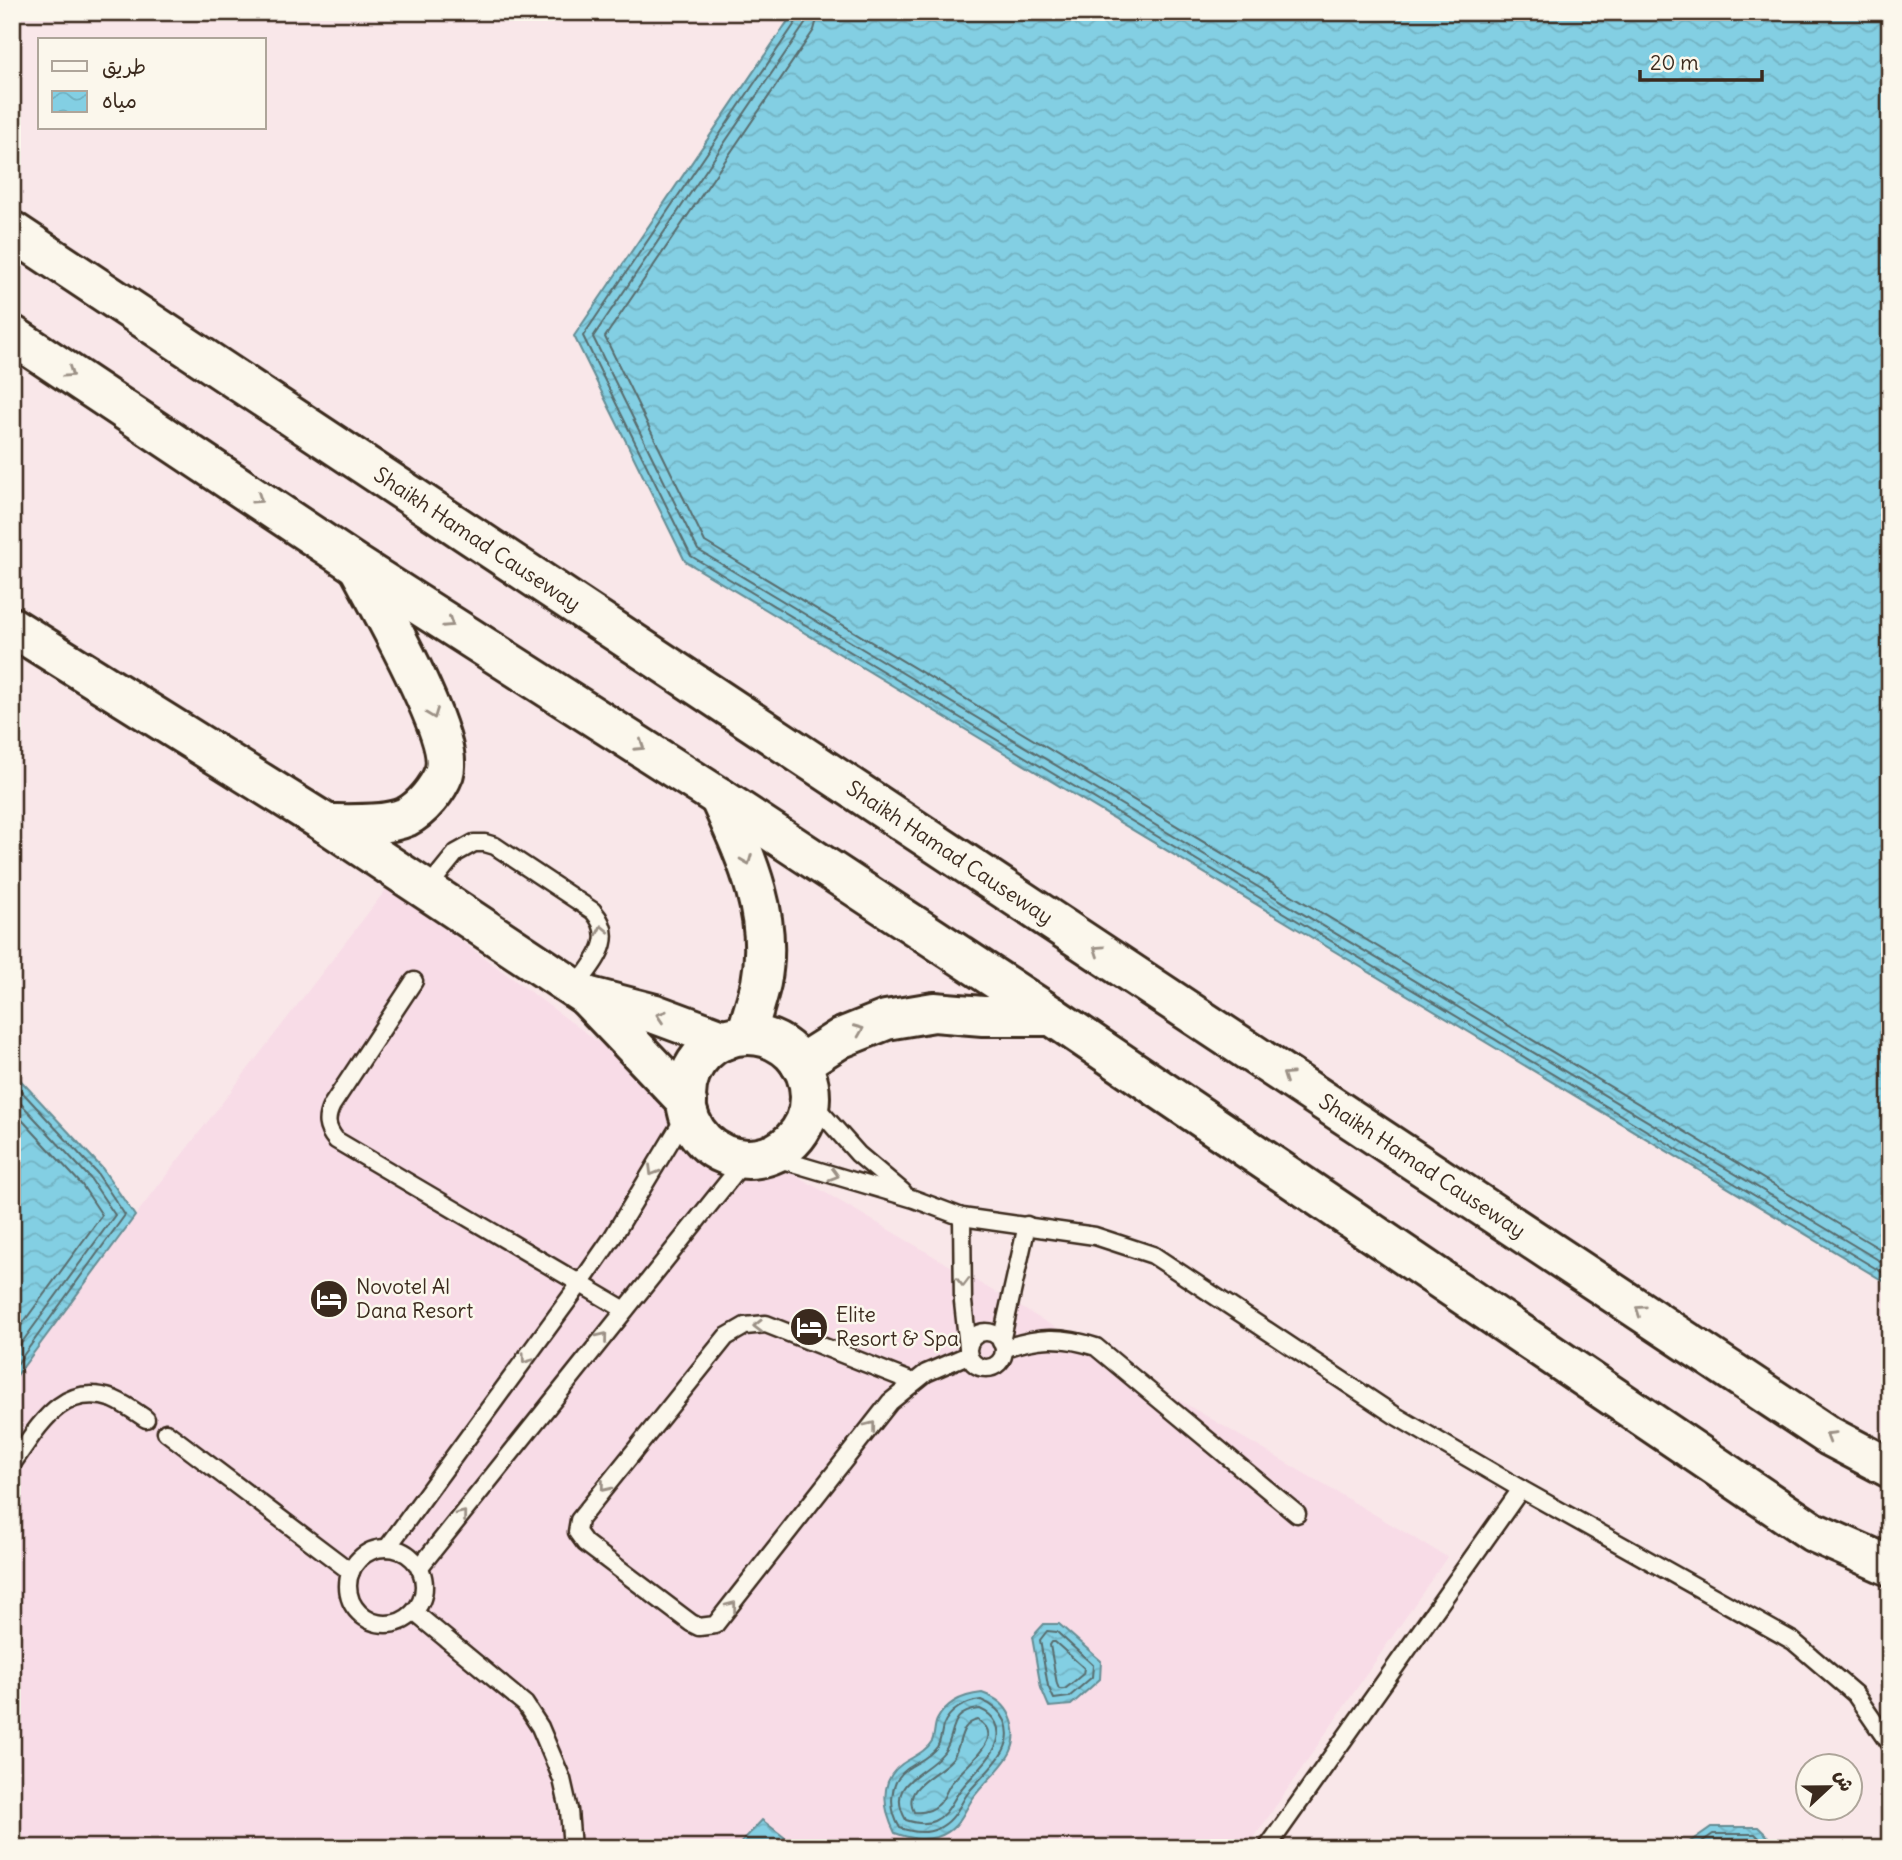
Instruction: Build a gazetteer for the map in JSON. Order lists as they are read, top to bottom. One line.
{"streets":{"main road":["Shaikh Hamad Causeway"]},"places":{"hotel":["Novotel Al Dana Resort","Elite Resort & Spa"]},"legend":["طريق","مياه"],"scale_bar":"20 m","north":"right"}
